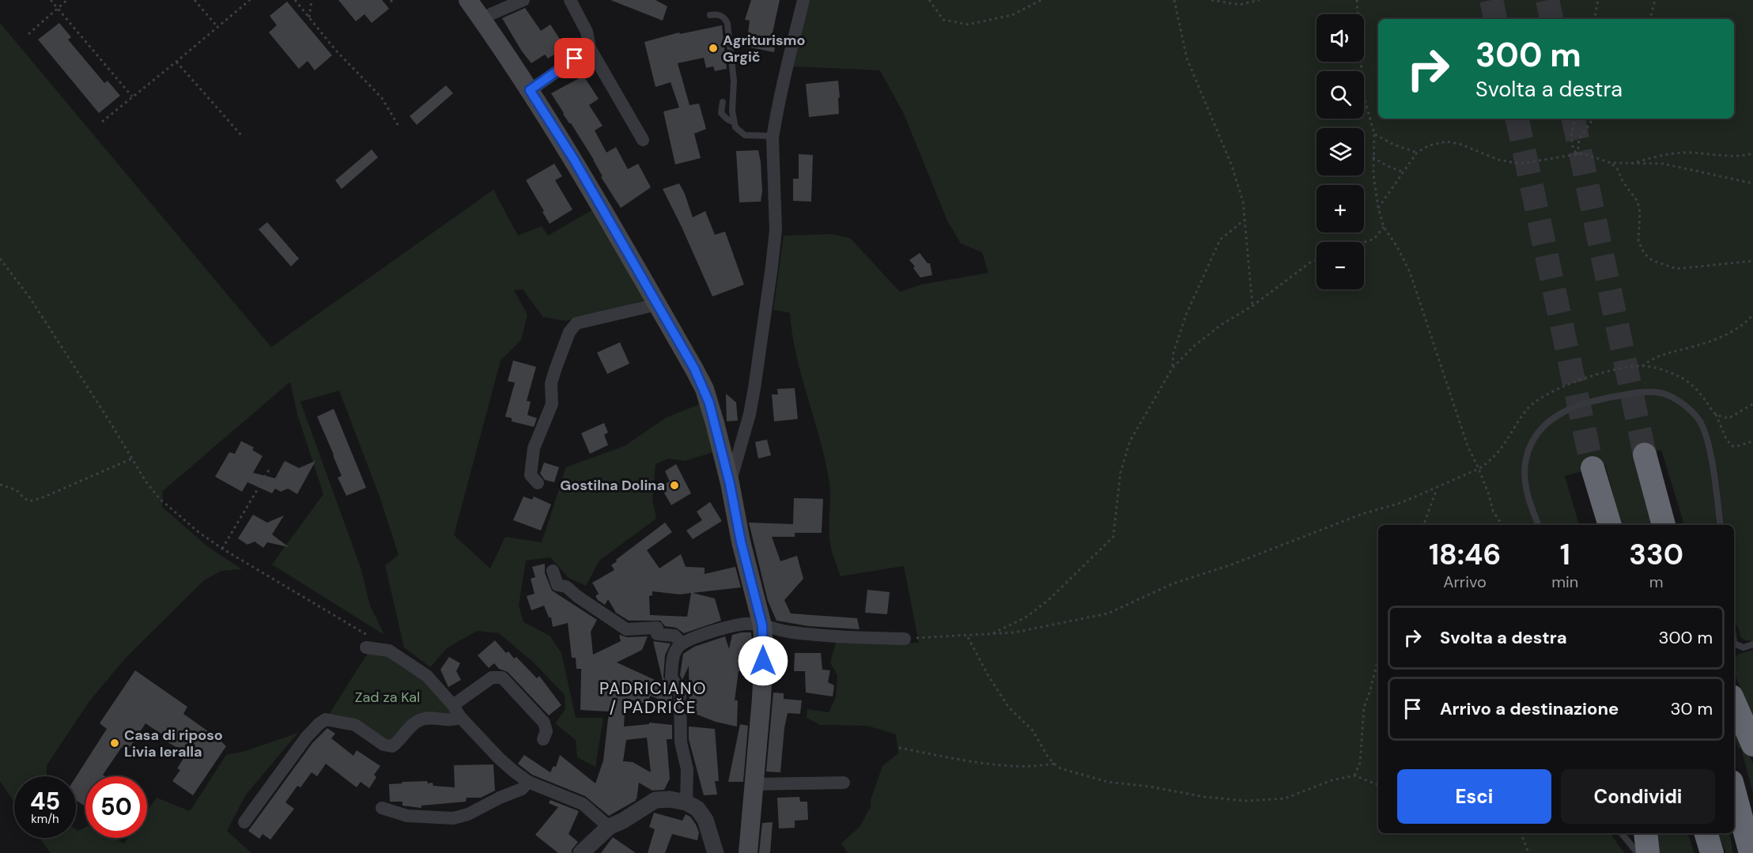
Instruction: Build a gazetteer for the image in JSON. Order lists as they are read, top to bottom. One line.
{"districts":["PADRICIANO / PADRIČE"],"parks":["Zad za Kal"],"places":["Agriturismo Grgič","Gostilna Dolina","Casa di riposo Livia Ieralla"],"page":{"map_buttons":["+","−"],"turn":["300 m","Svolta a destra"],"eta":["18:46","Arrivo","1","min","330","m"],"list":[{"name":"Svolta a destra","value":"300 m"},{"name":"Arrivo a destinazione","value":"30 m"}],"buttons":["Esci","Condividi"],"speed":"45 km/h","limit":"50"}}
